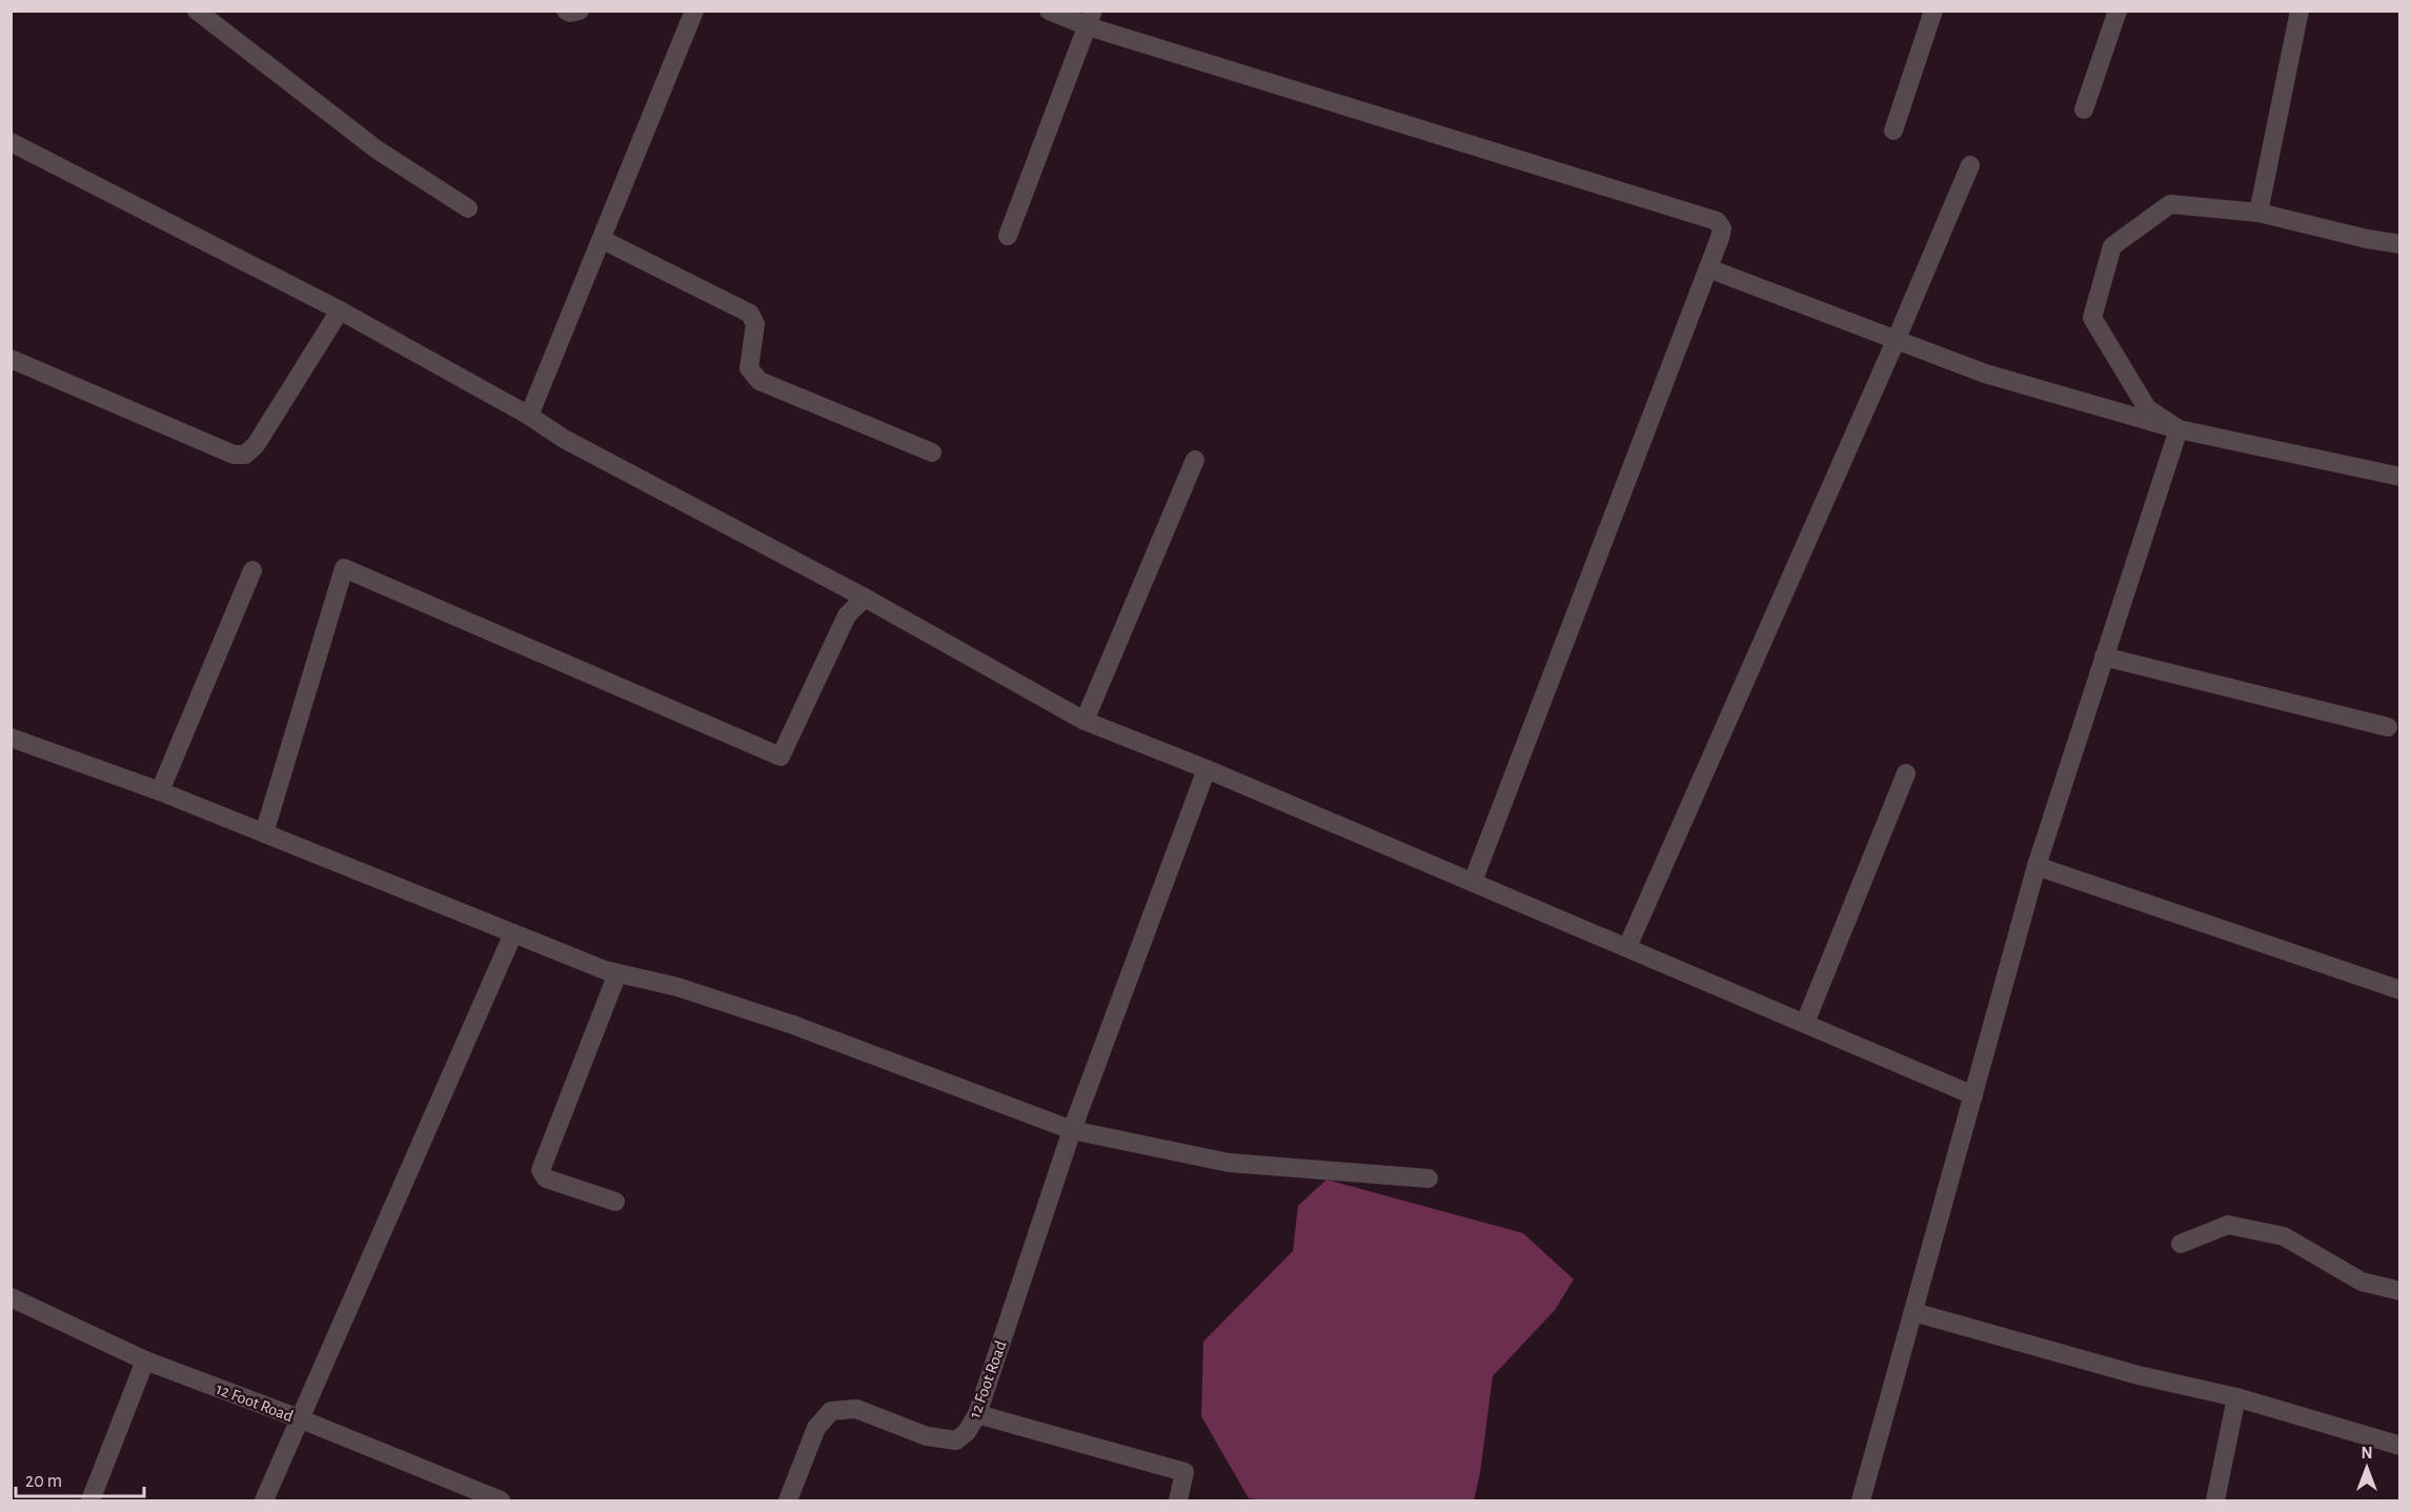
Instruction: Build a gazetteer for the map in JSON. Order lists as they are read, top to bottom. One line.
{"streets":{"street":["12 Foot Road"]},"scale_bar":"20 m","north":"top"}
